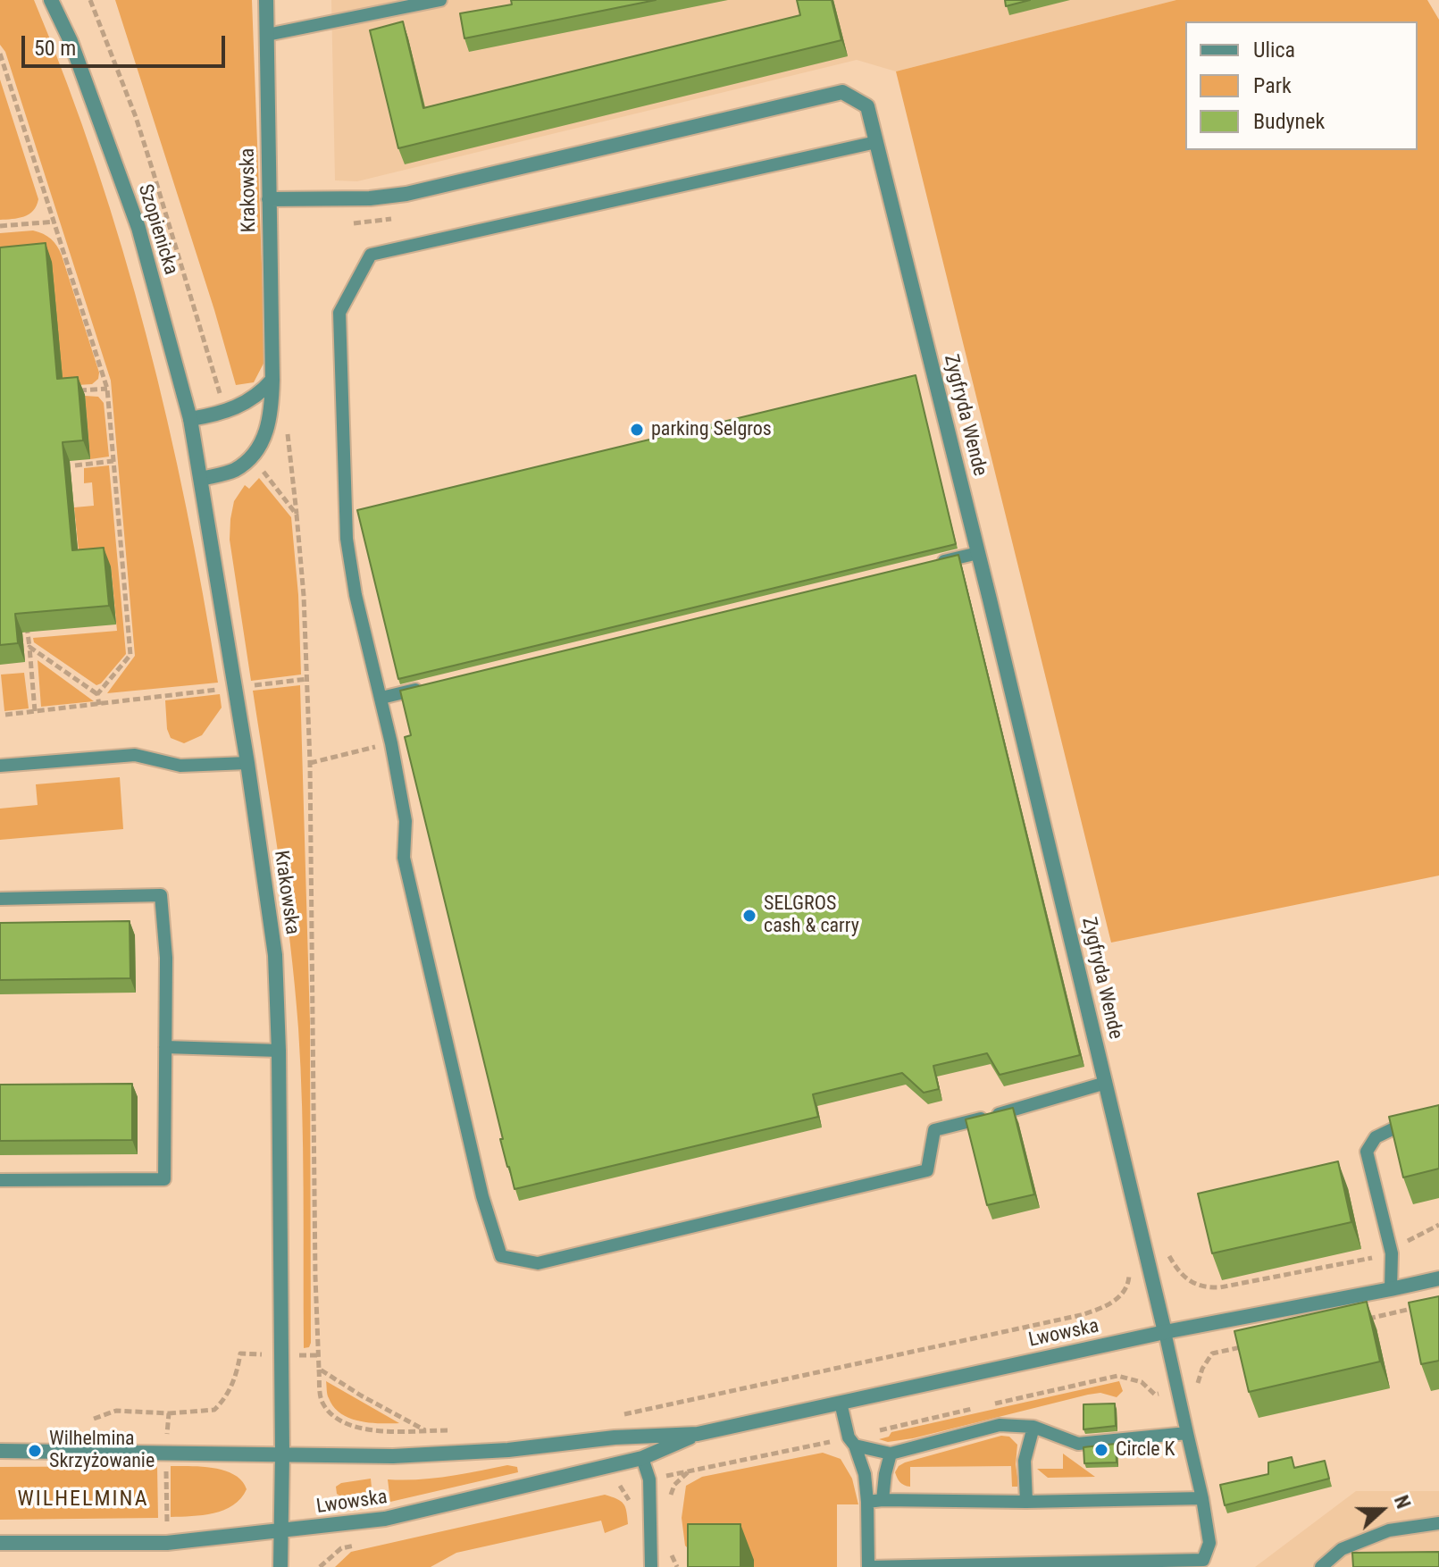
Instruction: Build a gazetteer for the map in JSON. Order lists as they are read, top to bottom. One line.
{"streets":{"street":["Krakowska","Szopienicka","Zygfryda Wende","Lwowska"]},"crossings":[["Krakowska","Szopienicka"],["Krakowska","Zygfryda Wende"],["Krakowska","Lwowska"],["Zygfryda Wende","Lwowska"]],"districts":["WILHELMINA"],"places":["parking Selgros","SELGROS cash & carry","Circle K","Wilhelmina Skrzyżowanie"],"legend":["Ulica","Park","Budynek"],"scale_bar":"50 m","north":"right"}
